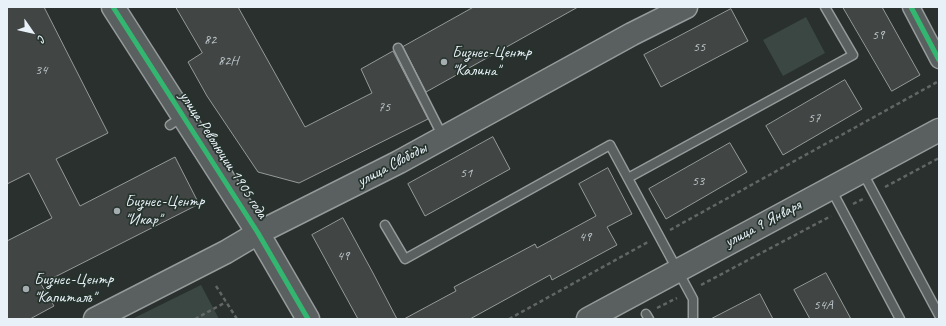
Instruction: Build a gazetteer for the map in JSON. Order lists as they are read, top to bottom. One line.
{"streets":{"main road":["улица Революции 1905 года","улица Свободы","улица 9 Января"]},"crossings":[["улица Революции 1905 года","улица Свободы"]],"places":["Бизнес-Центр \"Калина\"","Бизнес-Центр \"Икар\"","Бизнес-Центр \"Капиталъ\""],"house_numbers":["59","82","55","82Н","34","75","57","51","53","49","49","54А"],"north":"bottom right"}
